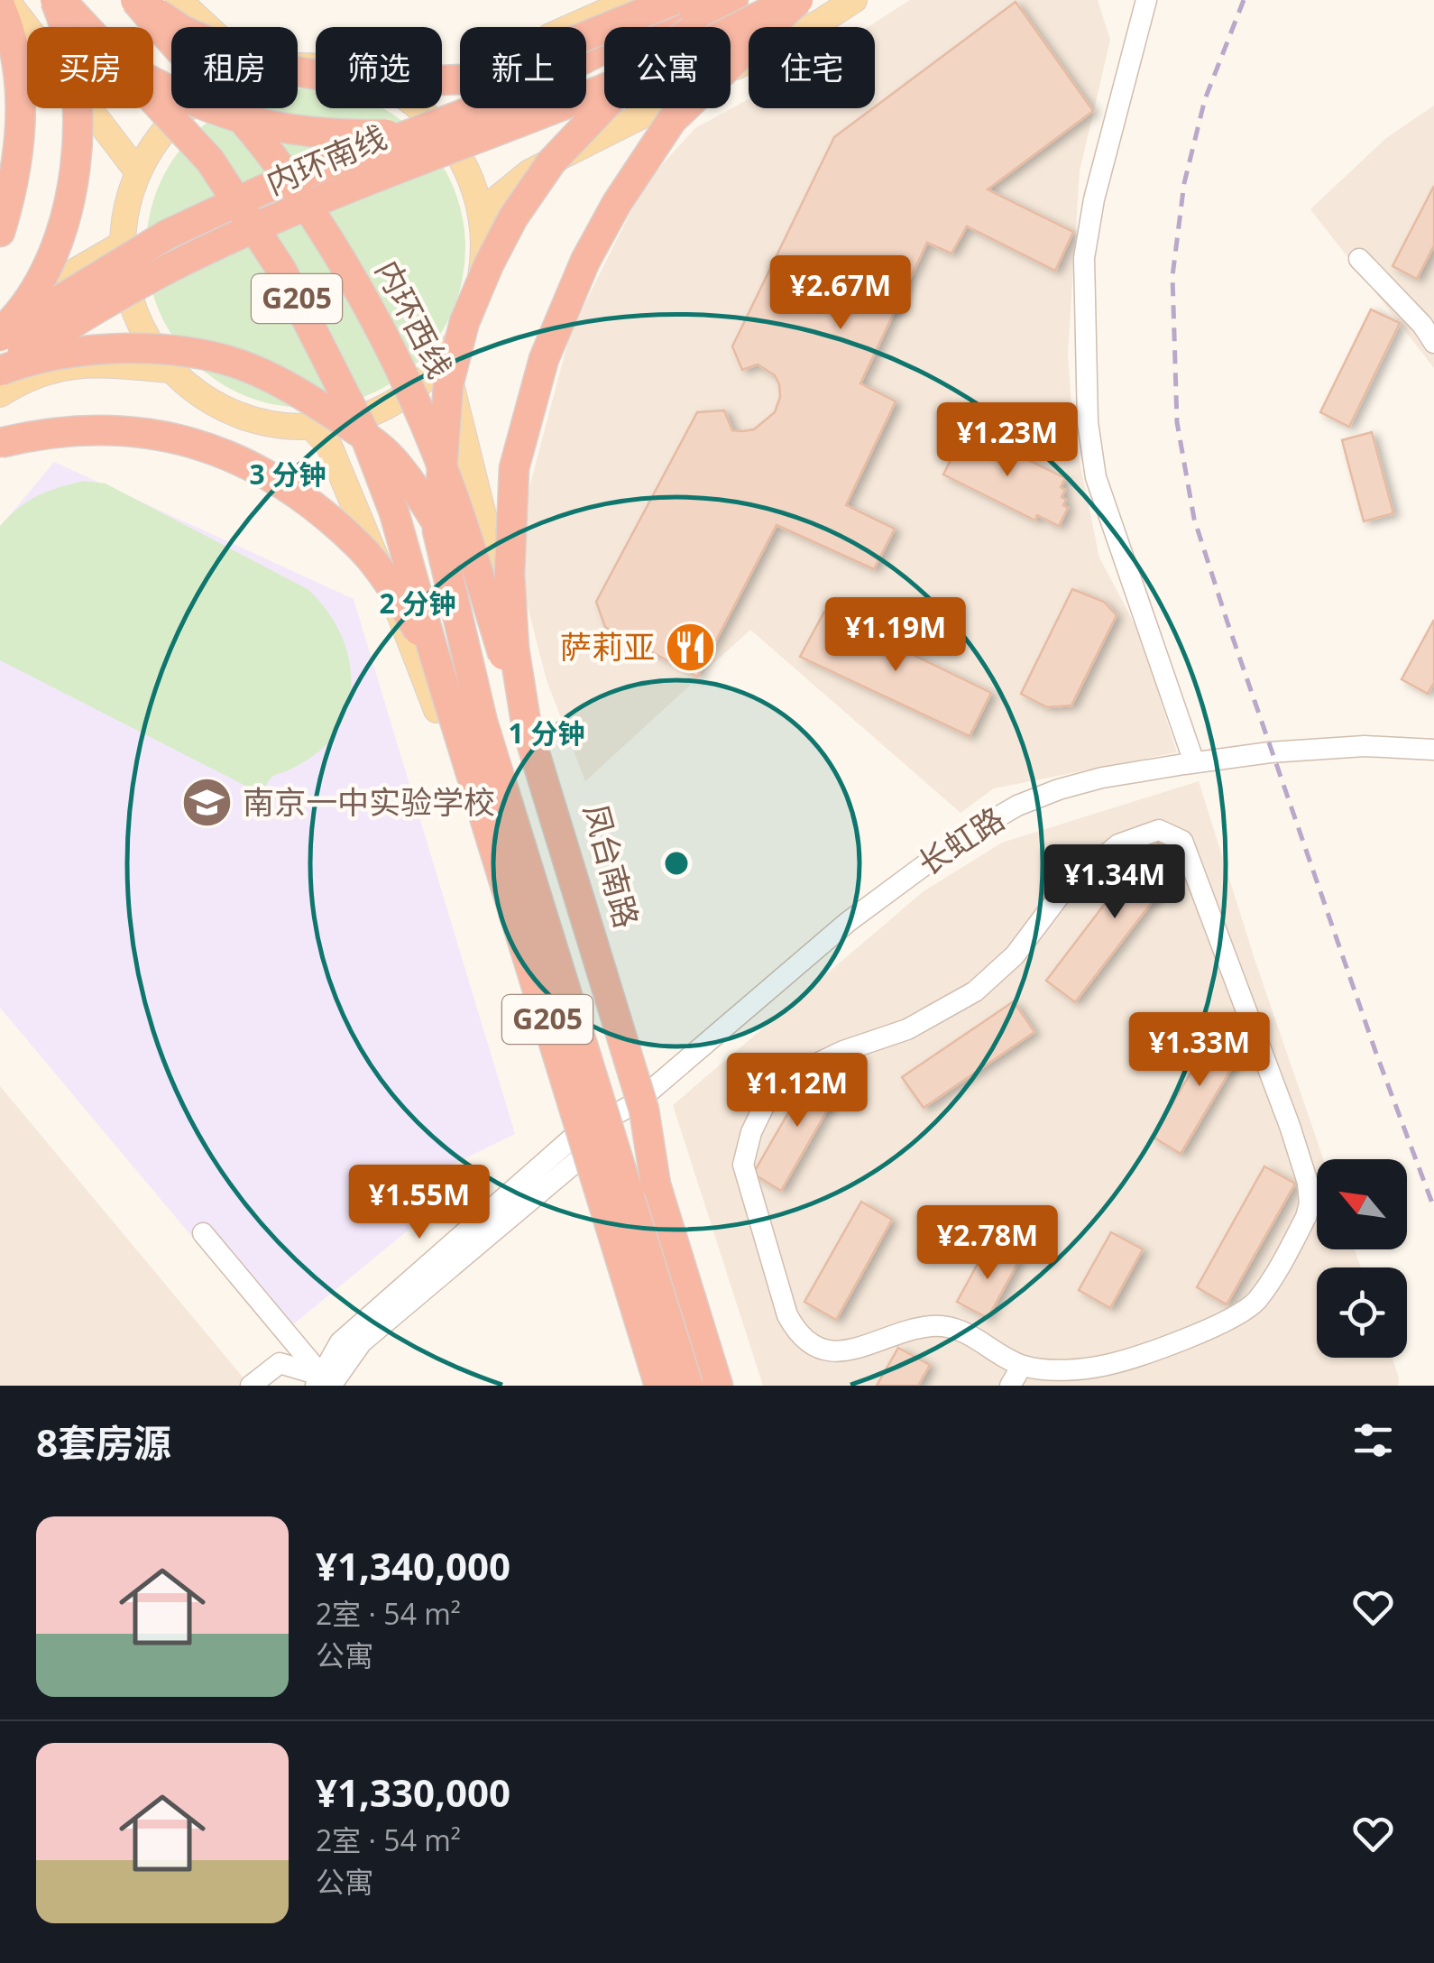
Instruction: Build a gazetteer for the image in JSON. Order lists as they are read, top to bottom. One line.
{"streets":{"highway":["内环南线","G205","内环西线"],"main road":["凤台南路"],"street":["长虹路"]},"crossings":[["长虹路","凤台南路"]],"places":{"restaurant":["萨莉亚"],"school or university":["南京一中实验学校"]},"north":"top left","page":{"chip":["买房","租房","筛选","新上","公寓","住宅"],"price":["¥2.67M","¥1.23M","¥1.19M","¥1.34M","¥1.33M","¥1.12M","¥1.55M","¥2.78M"],"heading":"8套房源","list":[{"name":"¥1,340,000","note":"2室 · 54 m² · 公寓"},{"name":"¥1,330,000","note":"2室 · 54 m² · 公寓"}]},"rings":["3 分钟","2 分钟","1 分钟"]}
